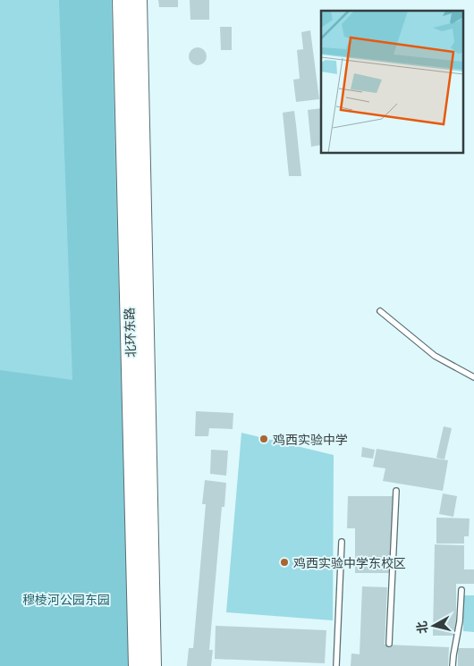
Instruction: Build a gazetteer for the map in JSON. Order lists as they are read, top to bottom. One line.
{"streets":{"highway":["北环东路"]},"parks":["穆棱河公园东园"],"places":["鸡西实验中学","鸡西实验中学东校区"],"north":"left"}
